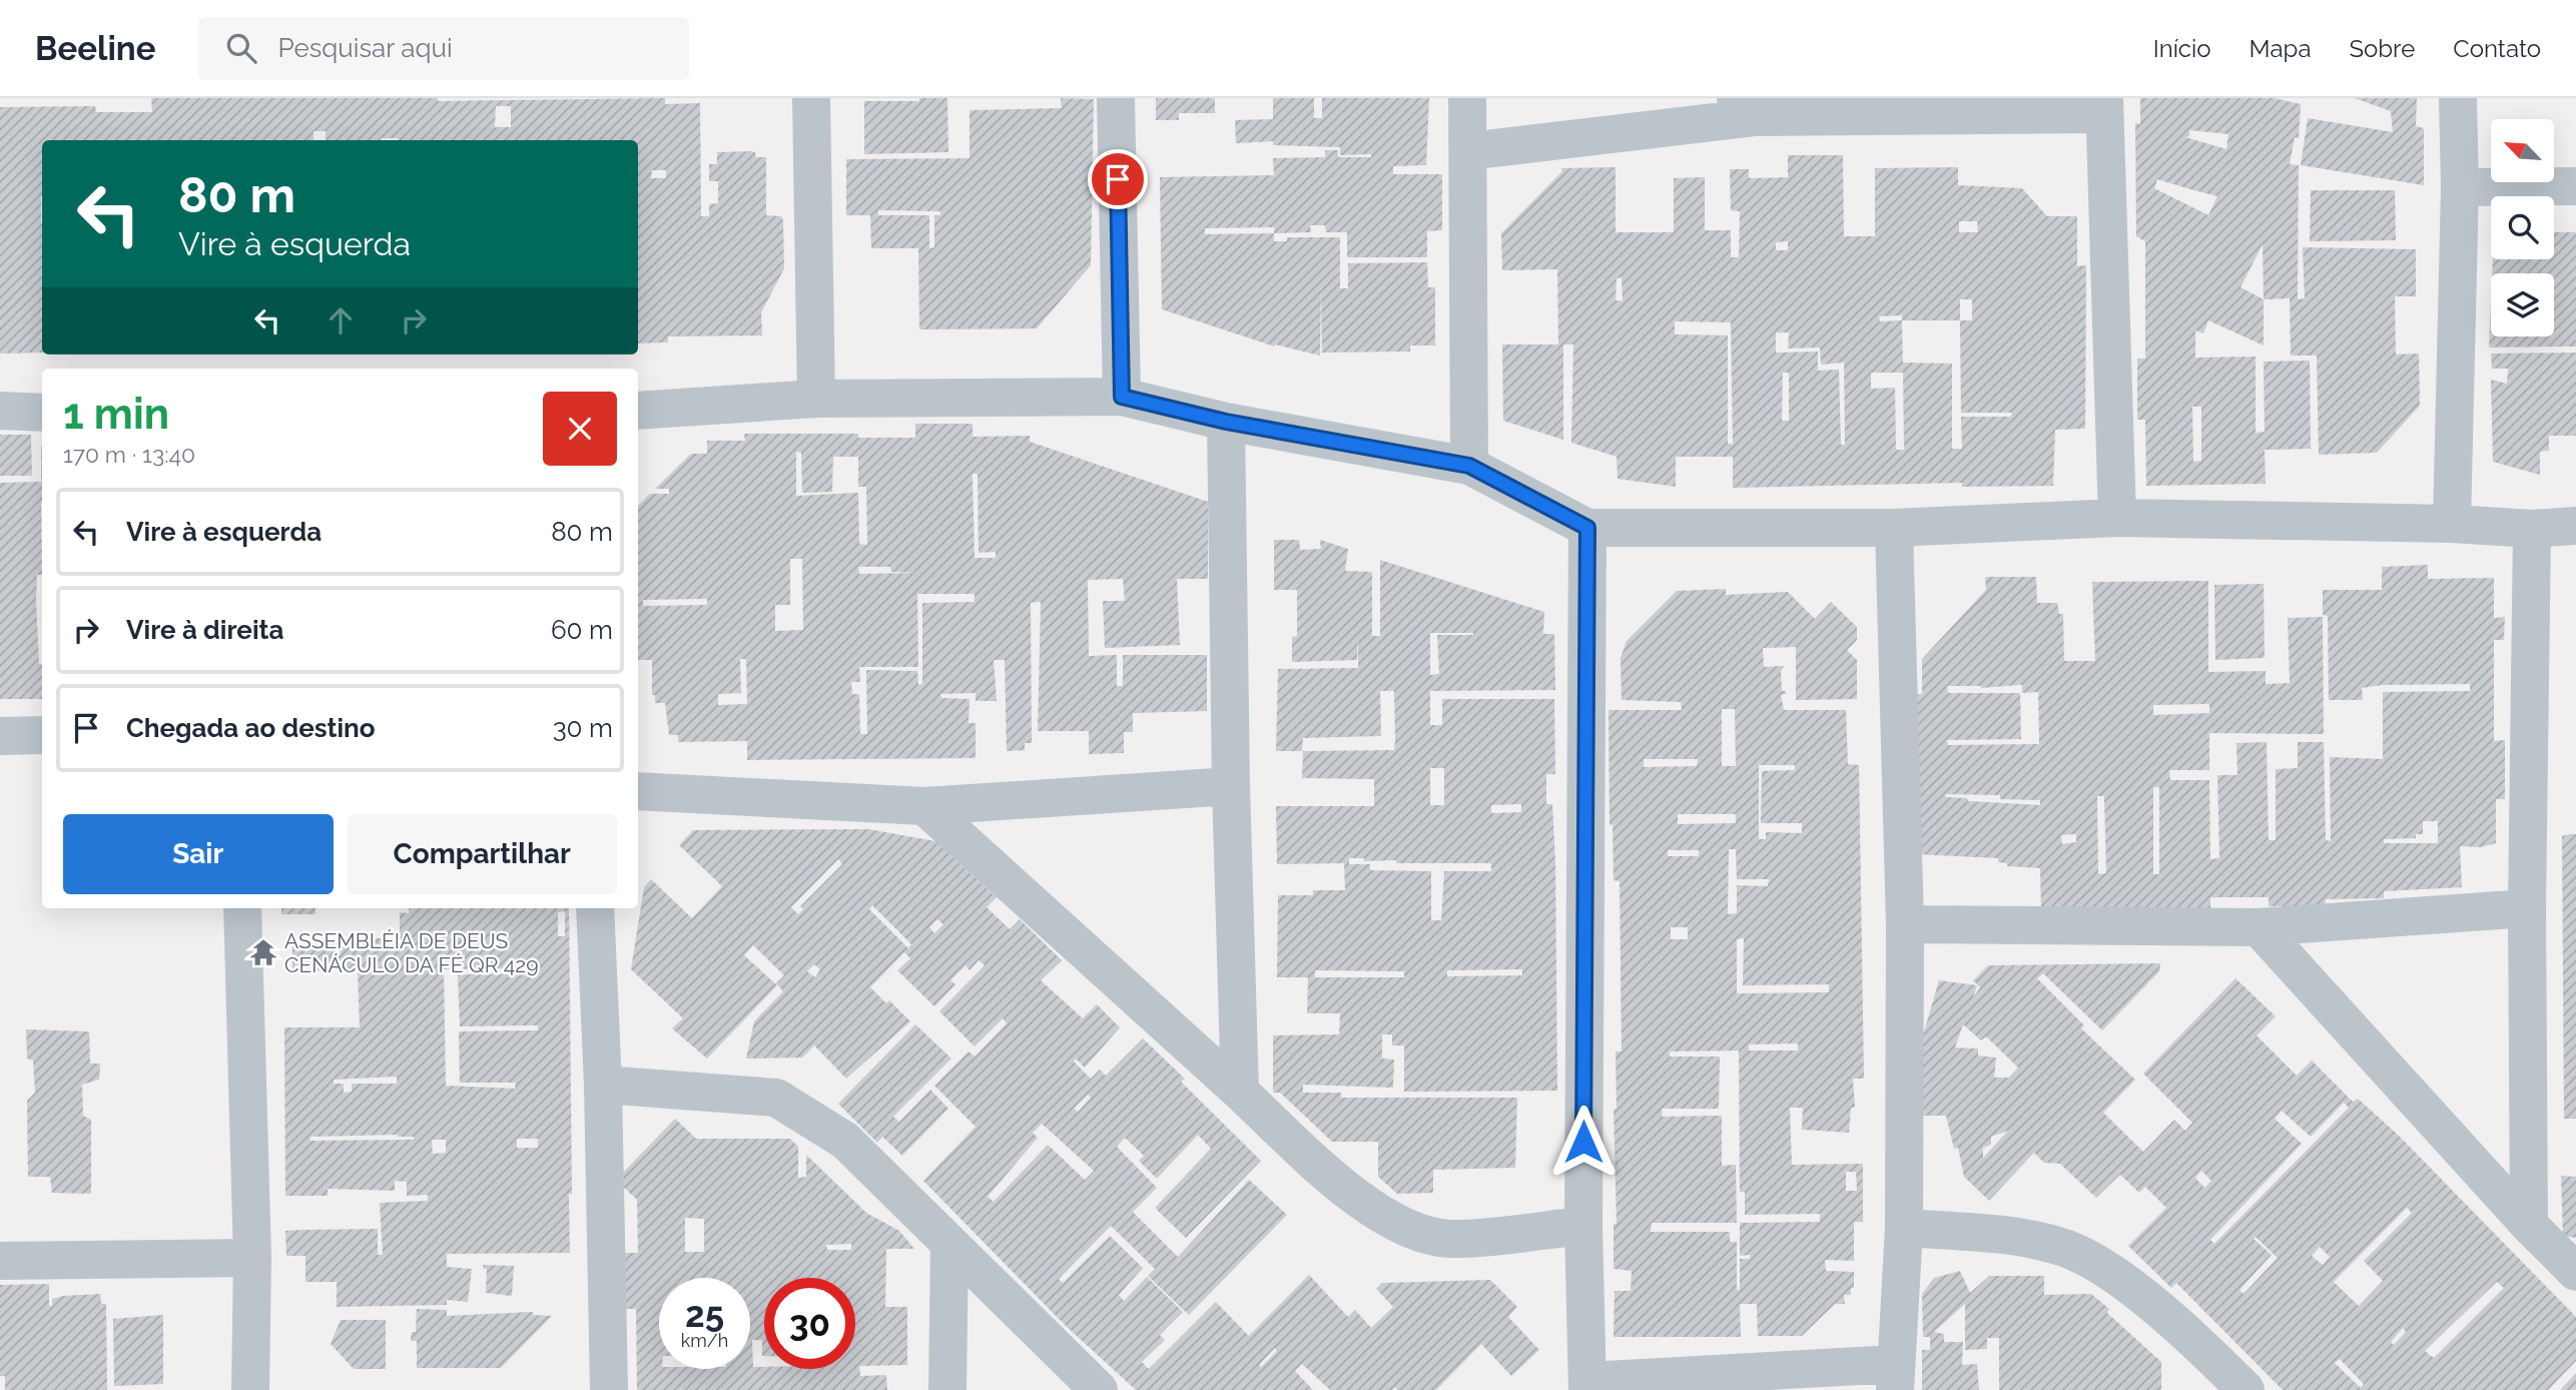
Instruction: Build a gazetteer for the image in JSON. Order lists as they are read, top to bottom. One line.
{"places":{"temple":["ASSEMBLÉIA DE DEUS CENÁCULO DA FÉ QR 429"]},"north":"top left","page":{"header":"Beeline","search":"Pesquisar aqui","nav":["Início","Mapa","Sobre","Contato"],"turn":["80 m","Vire à esquerda"],"heading":["1 min","170 m · 13:40"],"list":[{"name":"Vire à esquerda","value":"80 m"},{"name":"Vire à direita","value":"60 m"},{"name":"Chegada ao destino","value":"30 m"}],"buttons":["Sair","Compartilhar"],"speed":"25 km/h","limit":"30"}}
